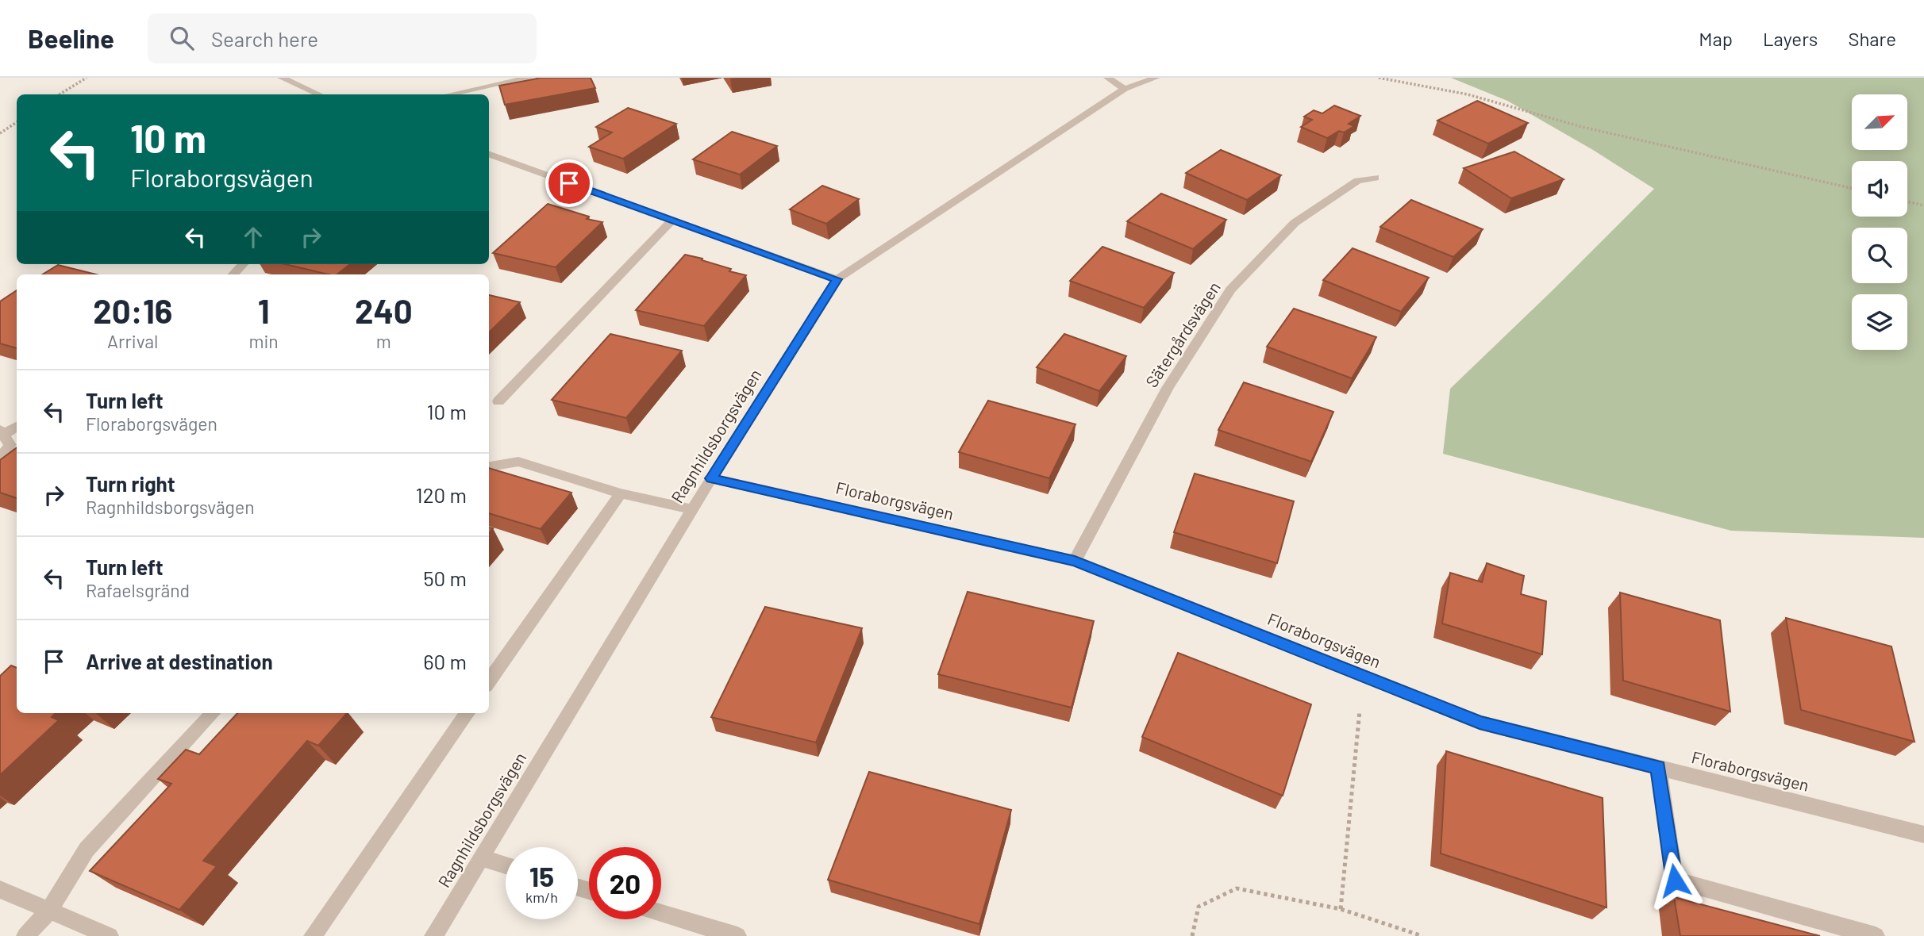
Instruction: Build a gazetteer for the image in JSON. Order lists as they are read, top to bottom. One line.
{"streets":{"street":["Sätergårdsvägen","Ragnhildsborgsvägen","Floraborgsvägen"]},"crossings":[["Sätergårdsvägen","Floraborgsvägen"],["Ragnhildsborgsvägen","Floraborgsvägen"]],"north":"top right","page":{"header":"Beeline","search":"Search here","nav":["Map","Layers","Share"],"turn":["10 m","Floraborgsvägen"],"eta":["20:16","Arrival","1","min","240","m"],"list":[{"name":"Turn left","note":"Floraborgsvägen","value":"10 m"},{"name":"Turn right","note":"Ragnhildsborgsvägen","value":"120 m"},{"name":"Turn left","note":"Rafaelsgränd","value":"50 m"},{"name":"Arrive at destination","value":"60 m"}],"speed":"15 km/h","limit":"20"}}
